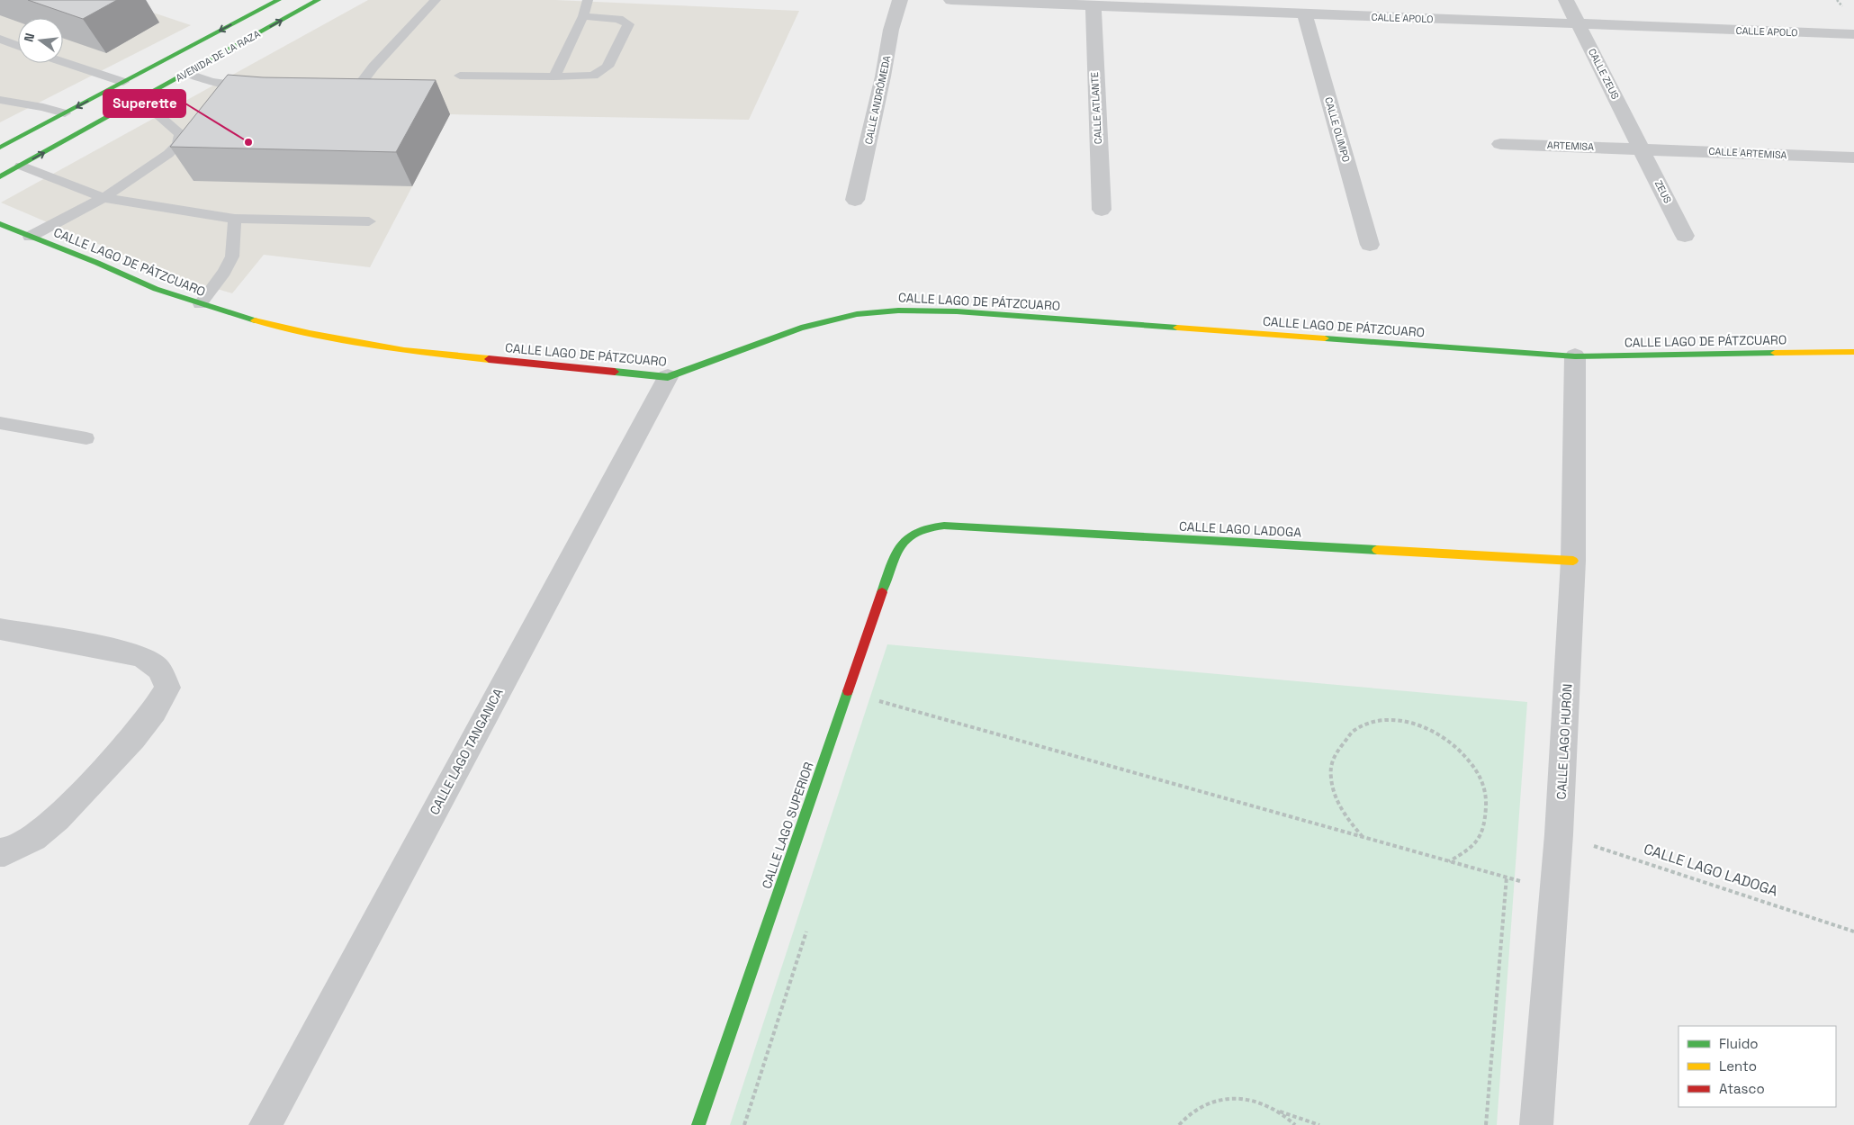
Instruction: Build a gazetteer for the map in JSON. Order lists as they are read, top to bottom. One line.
{"streets":{"street":["CALLE APOLO","AVENIDA DE LA RAZA","CALLE ZEUS","CALLE ANDRÓMEDA","CALLE ATLANTE","CALLE OLIMPO","ARTEMISA","CALLE ARTEMISA","ZEUS","CALLE LAGO DE PÁTZCUARO","CALLE LAGO LADOGA","CALLE LAGO HURÓN","CALLE LAGO TANGANICA","CALLE LAGO SUPERIOR"]},"crossings":[["CALLE APOLO","CALLE ZEUS"],["CALLE APOLO","CALLE ATLANTE"],["CALLE APOLO","CALLE OLIMPO"],["CALLE ZEUS","ARTEMISA"],["CALLE ZEUS","CALLE ARTEMISA"],["CALLE ZEUS","ZEUS"],["ARTEMISA","CALLE ARTEMISA"],["ARTEMISA","ZEUS"],["CALLE ARTEMISA","ZEUS"],["CALLE LAGO DE PÁTZCUARO","CALLE LAGO HURÓN"],["CALLE LAGO DE PÁTZCUARO","CALLE LAGO TANGANICA"],["CALLE LAGO LADOGA","CALLE LAGO HURÓN"],["CALLE LAGO LADOGA","CALLE LAGO SUPERIOR"]],"places":["Superette"],"legend":["Fluido","Lento","Atasco"],"north":"left"}
